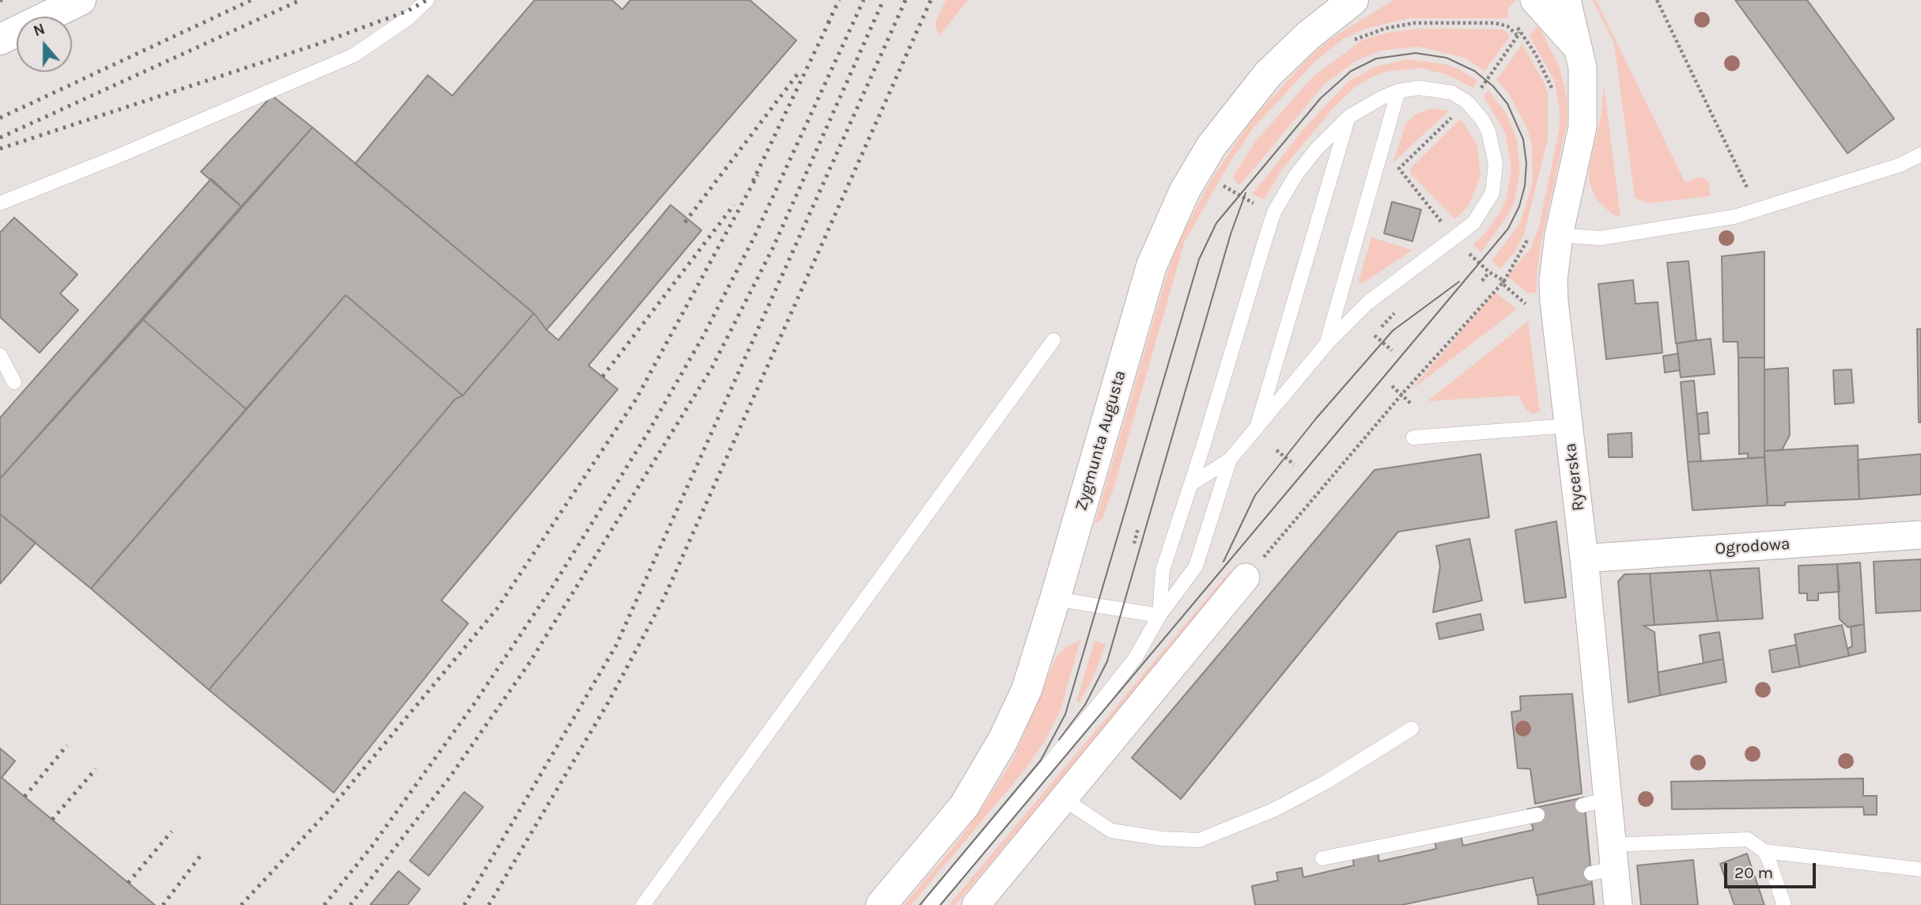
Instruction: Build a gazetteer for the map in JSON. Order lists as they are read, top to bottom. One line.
{"streets":{"street":["Zygmunta Augusta","Rycerska","Ogrodowa"]},"crossings":[["Rycerska","Ogrodowa"]],"scale_bar":"20 m","north":"top"}
